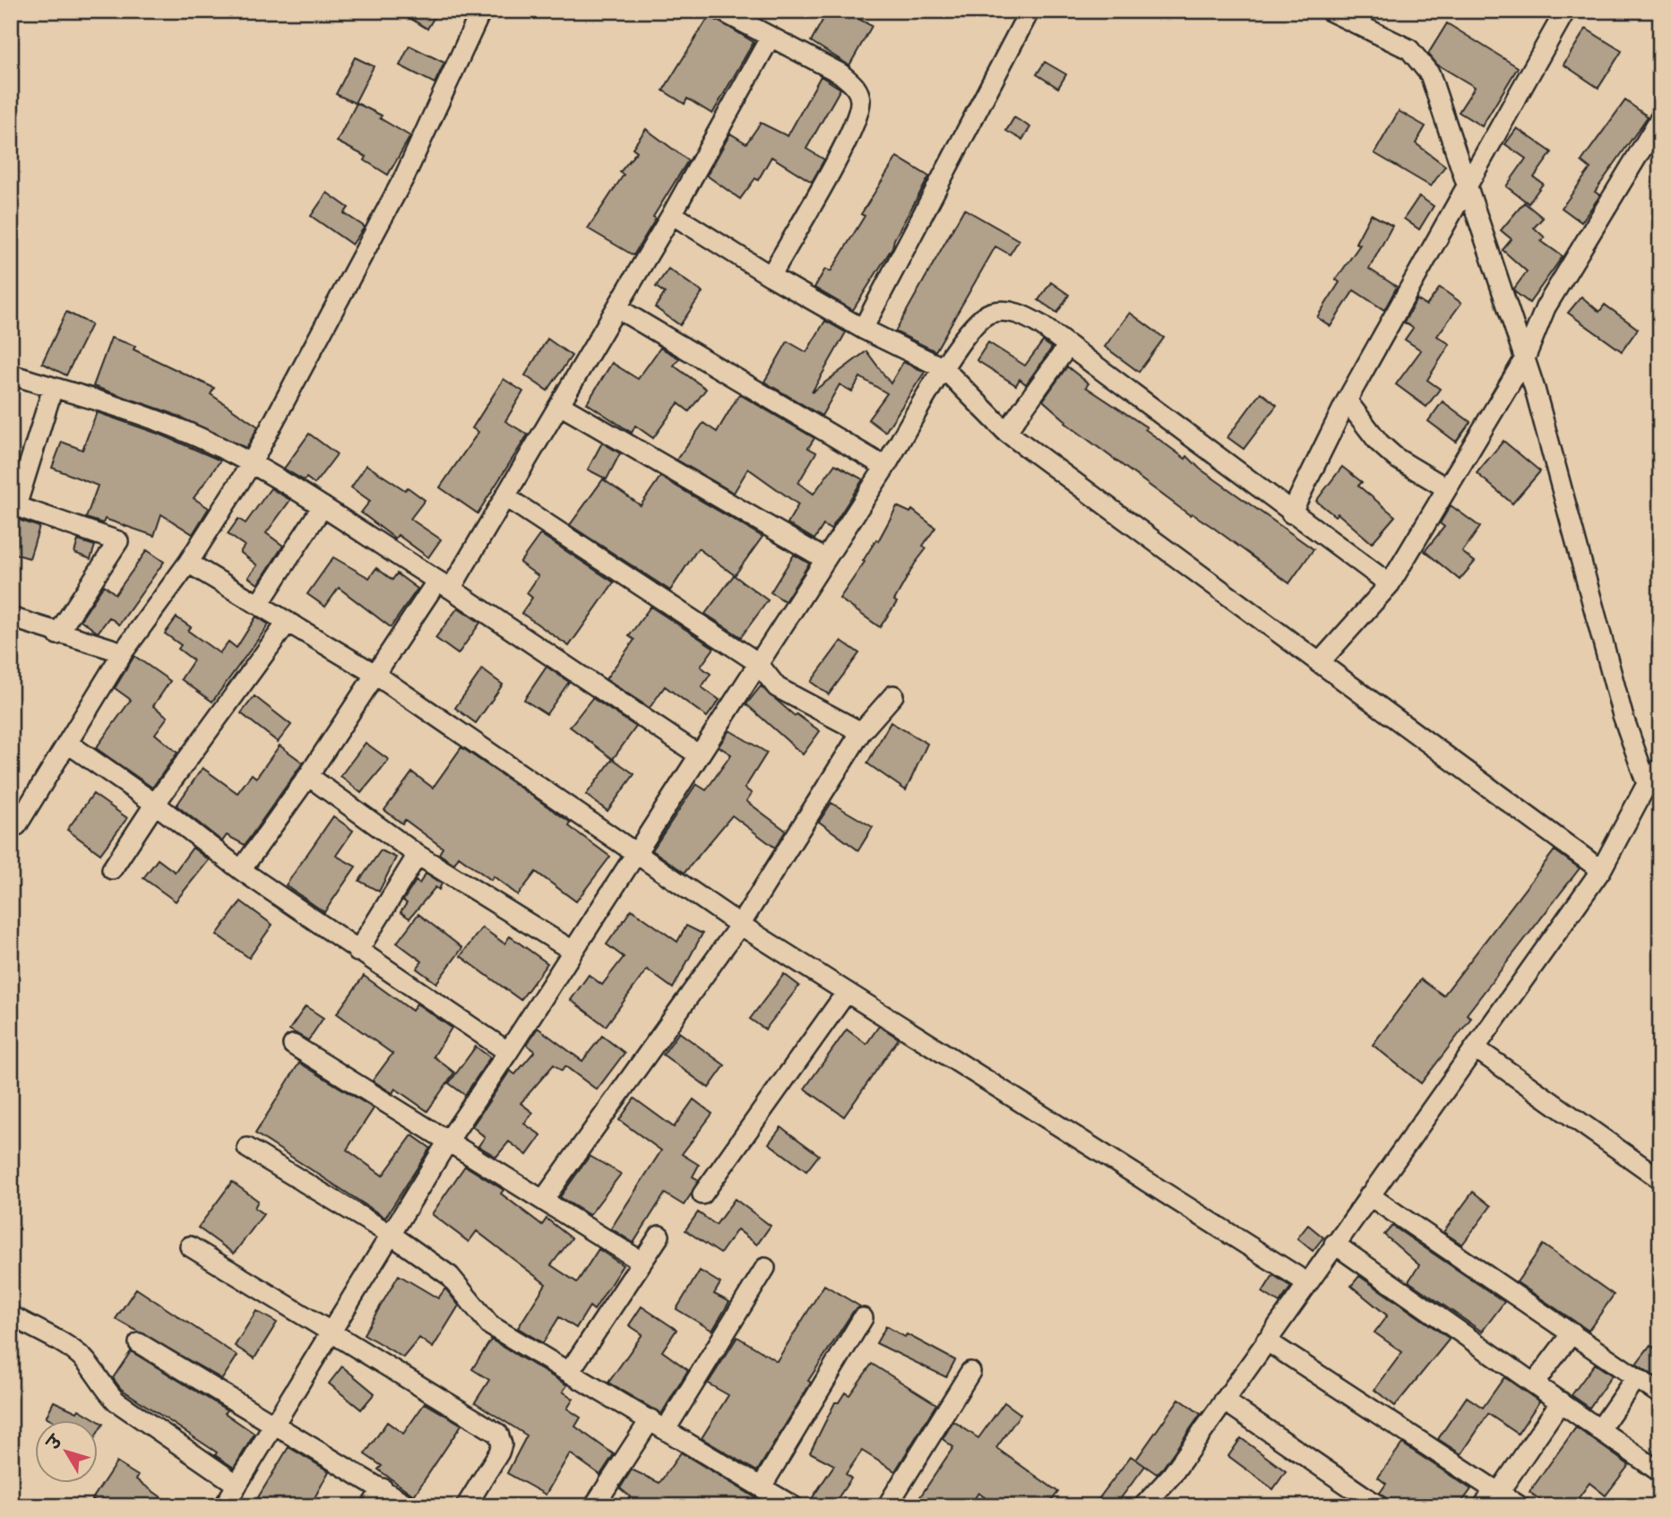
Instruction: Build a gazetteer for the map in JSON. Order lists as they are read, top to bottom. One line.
{"north":"top left"}
